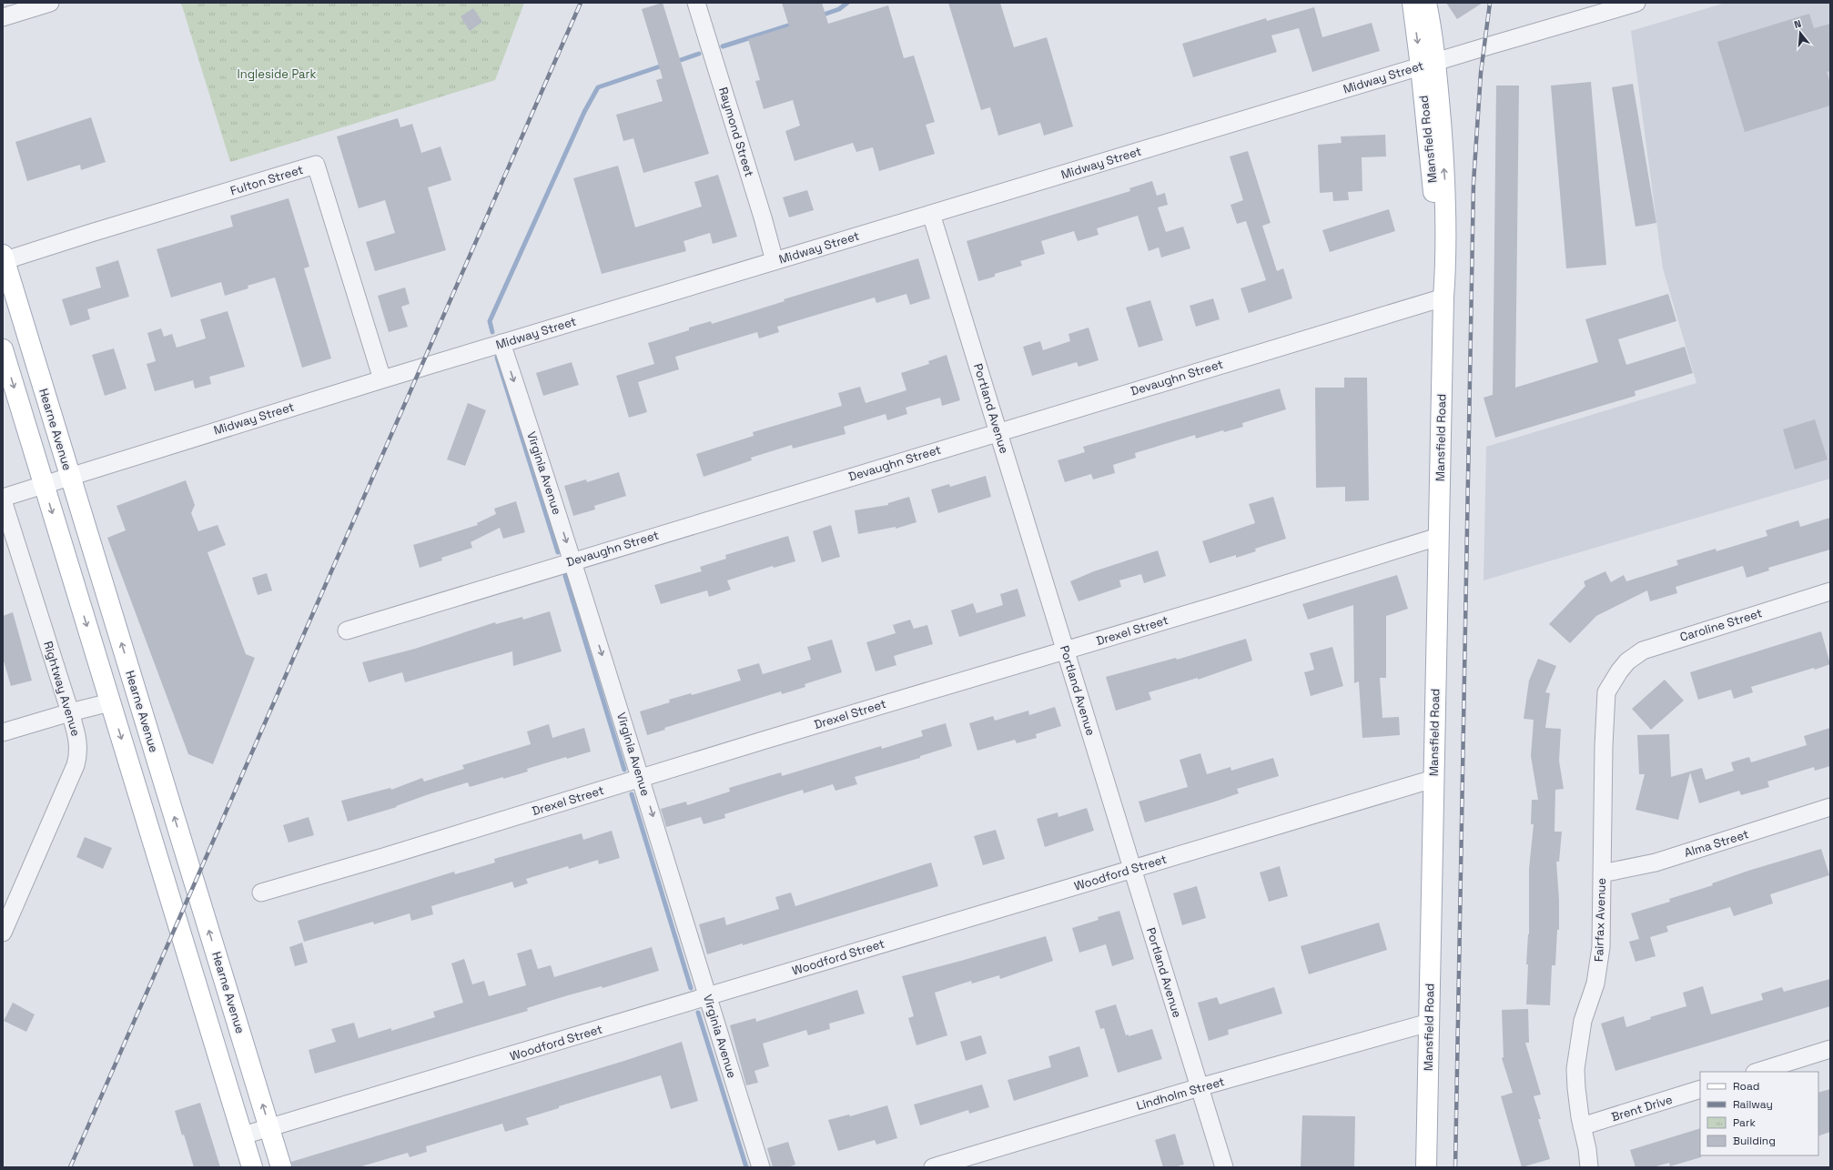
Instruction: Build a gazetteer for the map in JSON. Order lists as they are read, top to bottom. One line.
{"streets":{"main road":["Mansfield Road","Hearne Avenue"],"street":["Midway Street","Raymond Street","Fulton Street","Devaughn Street","Portland Avenue","Virginia Avenue","Caroline Street","Drexel Street","Rightway Avenue","Alma Street","Woodford Street","Fairfax Avenue","Lindholm Street","Brent Drive"]},"crossings":[["Midway Street","Raymond Street"],["Midway Street","Mansfield Road"],["Midway Street","Fulton Street"],["Midway Street","Portland Avenue"],["Midway Street","Hearne Avenue"],["Midway Street","Virginia Avenue"],["Mansfield Road","Devaughn Street"],["Mansfield Road","Drexel Street"],["Mansfield Road","Woodford Street"],["Mansfield Road","Lindholm Street"],["Fulton Street","Hearne Avenue"],["Devaughn Street","Portland Avenue"],["Devaughn Street","Virginia Avenue"],["Portland Avenue","Drexel Street"],["Portland Avenue","Woodford Street"],["Portland Avenue","Lindholm Street"],["Hearne Avenue","Woodford Street"],["Virginia Avenue","Drexel Street"],["Virginia Avenue","Woodford Street"],["Caroline Street","Fairfax Avenue"],["Alma Street","Fairfax Avenue"],["Fairfax Avenue","Brent Drive"]],"one_way":["Virginia Avenue"],"parks":["Ingleside Park"],"legend":["Road","Railway","Park","Building"],"north":"top"}
